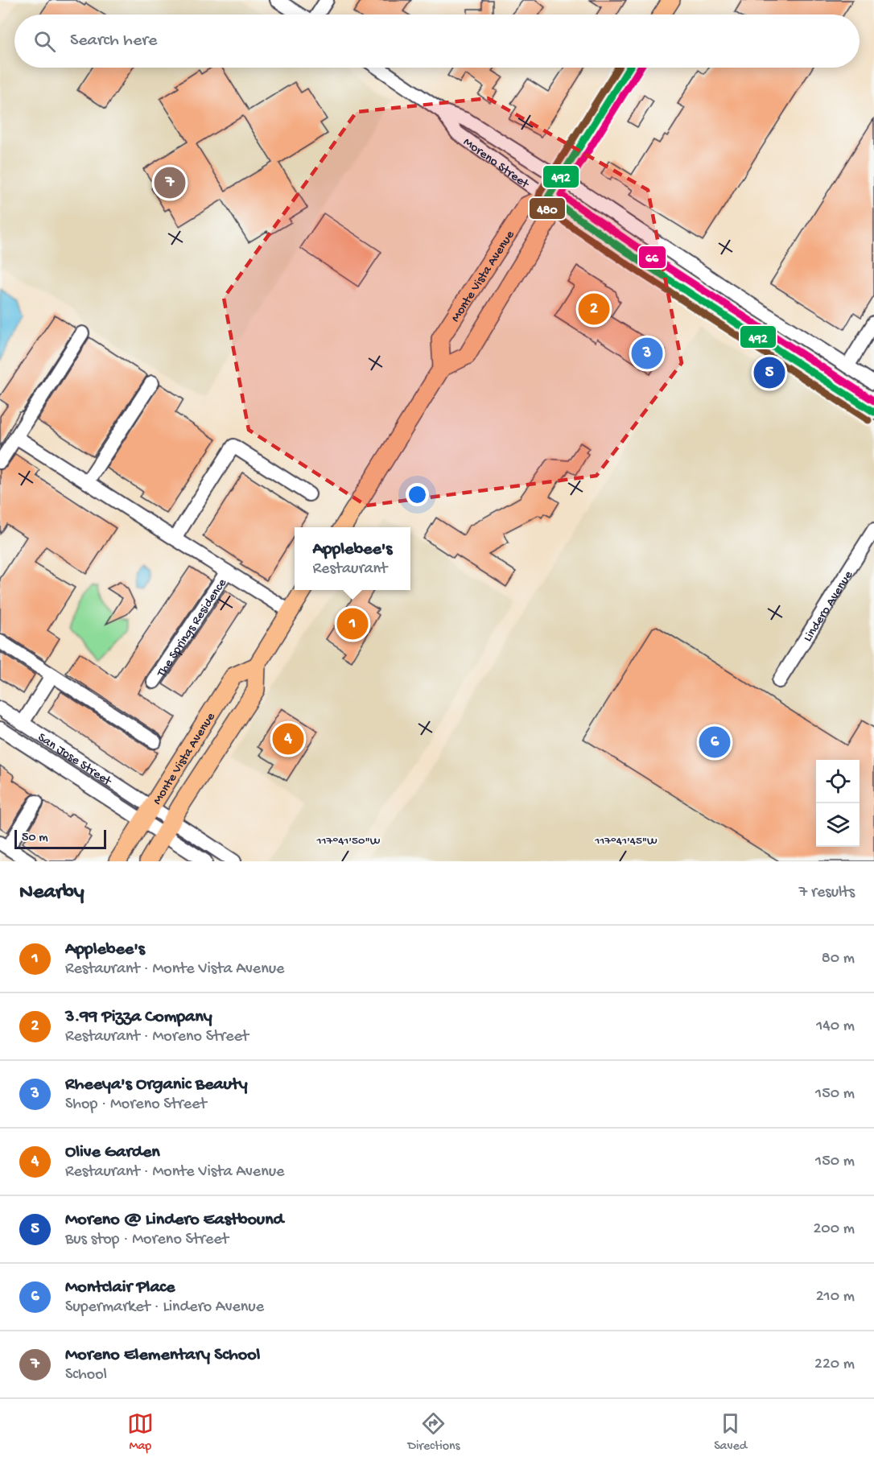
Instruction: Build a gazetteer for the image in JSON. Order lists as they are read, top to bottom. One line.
{"streets":{"main road":["Monte Vista Avenue"],"street":["Moreno Street","Lindero Avenue","The Springs Residence","San Jose Street"]},"crossings":[["Moreno Street","Monte Vista Avenue"],["Monte Vista Avenue","San Jose Street"]],"lines":["transit line 492","transit line 480","transit line 66"],"scale_bar":"50 m","page":{"search":"Search here","pins":["7","2","3","5","1","4","6"],"popup":["Applebee's","Restaurant"],"scale":"50 m","heading":["Nearby","7 results"],"list":[{"mark":"1","name":"Applebee's","note":"Restaurant · Monte Vista Avenue","value":"80 m"},{"mark":"2","name":"3.99 Pizza Company","note":"Restaurant · Moreno Street","value":"140 m"},{"mark":"3","name":"Rheeya's Organic Beauty","note":"Shop · Moreno Street","value":"150 m"},{"mark":"4","name":"Olive Garden","note":"Restaurant · Monte Vista Avenue","value":"150 m"},{"mark":"5","name":"Moreno @ Lindero Eastbound","note":"Bus stop · Moreno Street","value":"200 m"},{"mark":"6","name":"Montclair Place","note":"Supermarket · Lindero Avenue","value":"210 m"},{"mark":"7","name":"Moreno Elementary School","note":"School","value":"220 m"}],"nav":["Map","Directions","Saved"]},"coordinates":["117°41'50\"W","117°41'45\"W"]}
